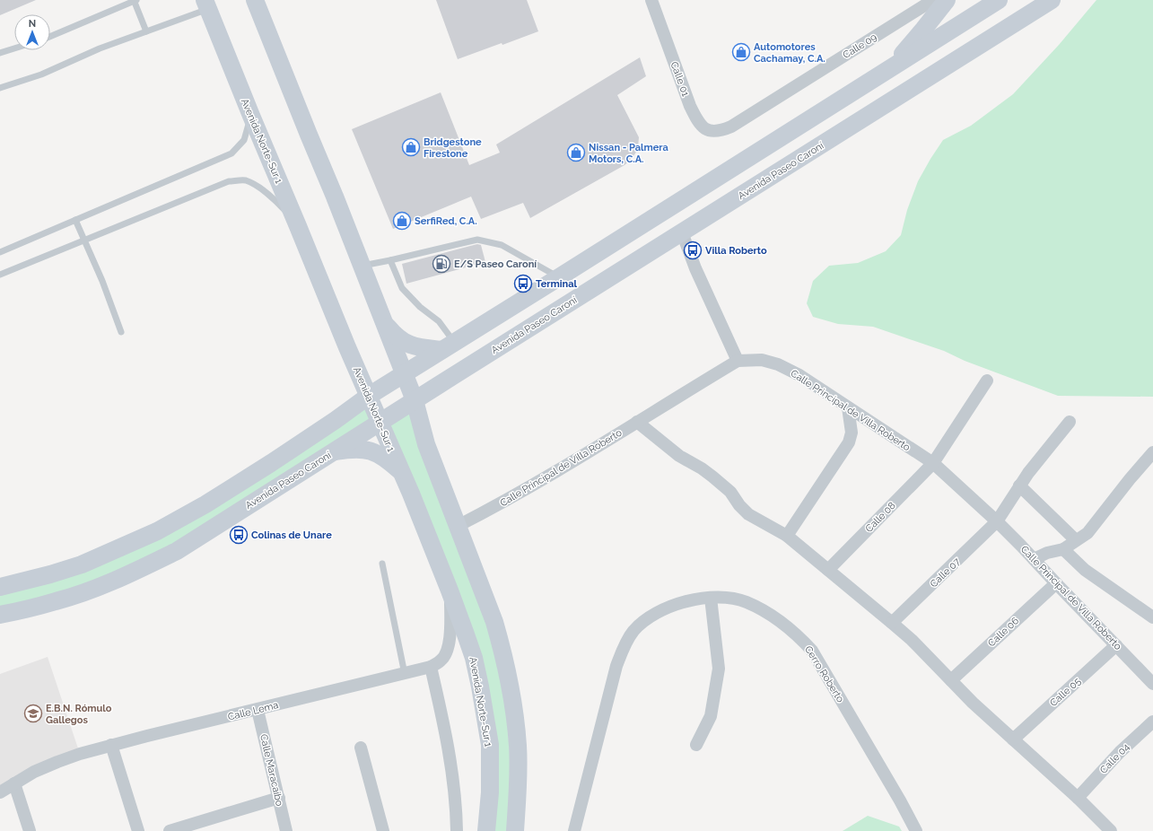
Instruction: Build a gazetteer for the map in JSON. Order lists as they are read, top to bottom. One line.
{"streets":{"street":["Calle 09","Calle 01","Avenida Norte-Sur 1","Avenida Paseo Caroní","Calle Principal de Villa Roberto","Calle 08","Calle 07","Calle 06","Cerro Roberto","Calle 05","Calle Lema","Calle 04","Calle Maracaibo"]},"crossings":[["Calle 09","Calle 01"],["Avenida Norte-Sur 1","Avenida Paseo Caroní"],["Avenida Norte-Sur 1","Calle Lema"],["Calle Principal de Villa Roberto","Calle 08"],["Calle Principal de Villa Roberto","Calle 07"],["Calle Principal de Villa Roberto","Calle 06"],["Calle Principal de Villa Roberto","Calle 05"],["Calle Lema","Calle Maracaibo"]],"places":{"shop":["Automotores Cachamay, C.A.","Bridgestone Firestone","Nissan - Palmera Motors, C.A.","SerfiRed, C.A."],"bus stop":["Villa Roberto","Terminal","Colinas de Unare"],"fuel station":["E/S Paseo Caroní"],"school or university":["E.B.N. Rómulo Gallegos"]},"north":"top"}
